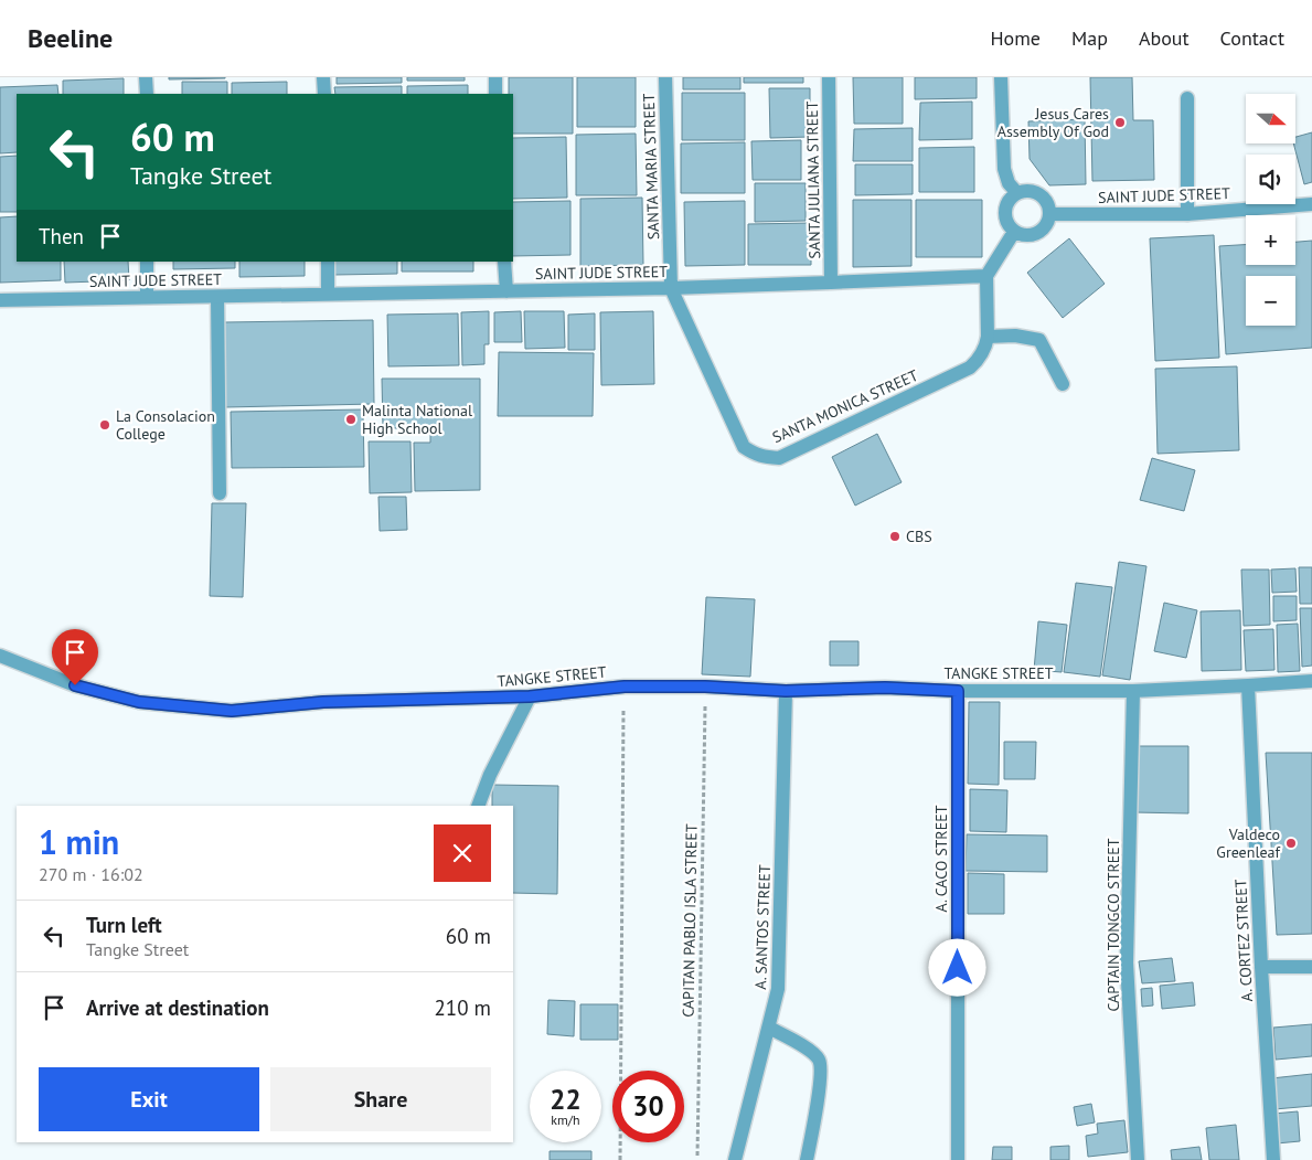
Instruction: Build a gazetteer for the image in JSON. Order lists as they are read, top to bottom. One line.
{"streets":{"street":["SANTA MARIA STREET","SANTA JULIANA STREET","SAINT JUDE STREET","SANTA MONICA STREET","TANGKE STREET","A. CACO STREET","CAPTAIN TONGCO STREET","A. SANTOS STREET","A. CORTEZ STREET"],"path":["CAPITAN PABLO ISLA STREET"]},"crossings":[["SANTA MARIA STREET","SAINT JUDE STREET"],["SANTA MARIA STREET","SANTA MONICA STREET"],["SANTA JULIANA STREET","SAINT JUDE STREET"],["SAINT JUDE STREET","SANTA MONICA STREET"],["TANGKE STREET","A. CACO STREET"],["TANGKE STREET","CAPITAN PABLO ISLA STREET"],["TANGKE STREET","CAPTAIN TONGCO STREET"],["TANGKE STREET","A. SANTOS STREET"],["TANGKE STREET","A. CORTEZ STREET"]],"places":["Jesus Cares Assembly Of God","Malinta National High School","La Consolacion College","CBS","Valdeco Greenleaf"],"north":"right","page":{"header":"Beeline","nav":["Home","Map","About","Contact"],"map_buttons":["+","−"],"turn":["60 m","Tangke Street"],"then":"Then","heading":["1 min","270 m · 16:02"],"list":[{"name":"Turn left","note":"Tangke Street","value":"60 m"},{"name":"Arrive at destination","value":"210 m"}],"buttons":["Exit","Share"],"speed":"22 km/h","limit":"30"}}
